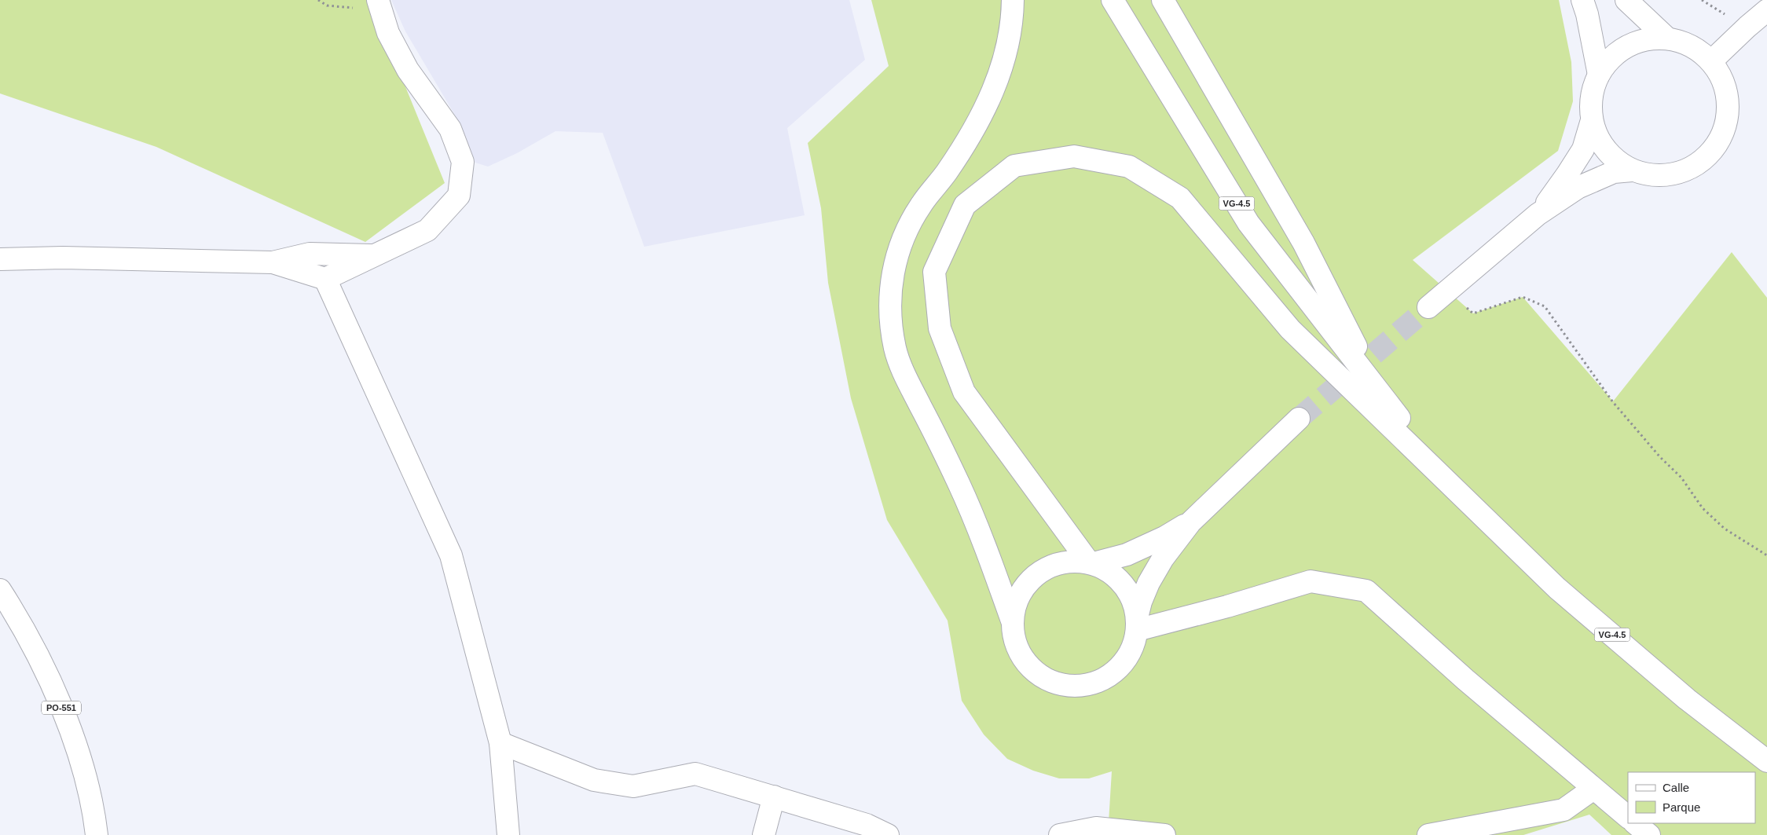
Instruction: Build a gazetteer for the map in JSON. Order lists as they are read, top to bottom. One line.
{"streets":{"main road":["VG-4.5","PO-551"]},"legend":["Calle","Parque"]}
